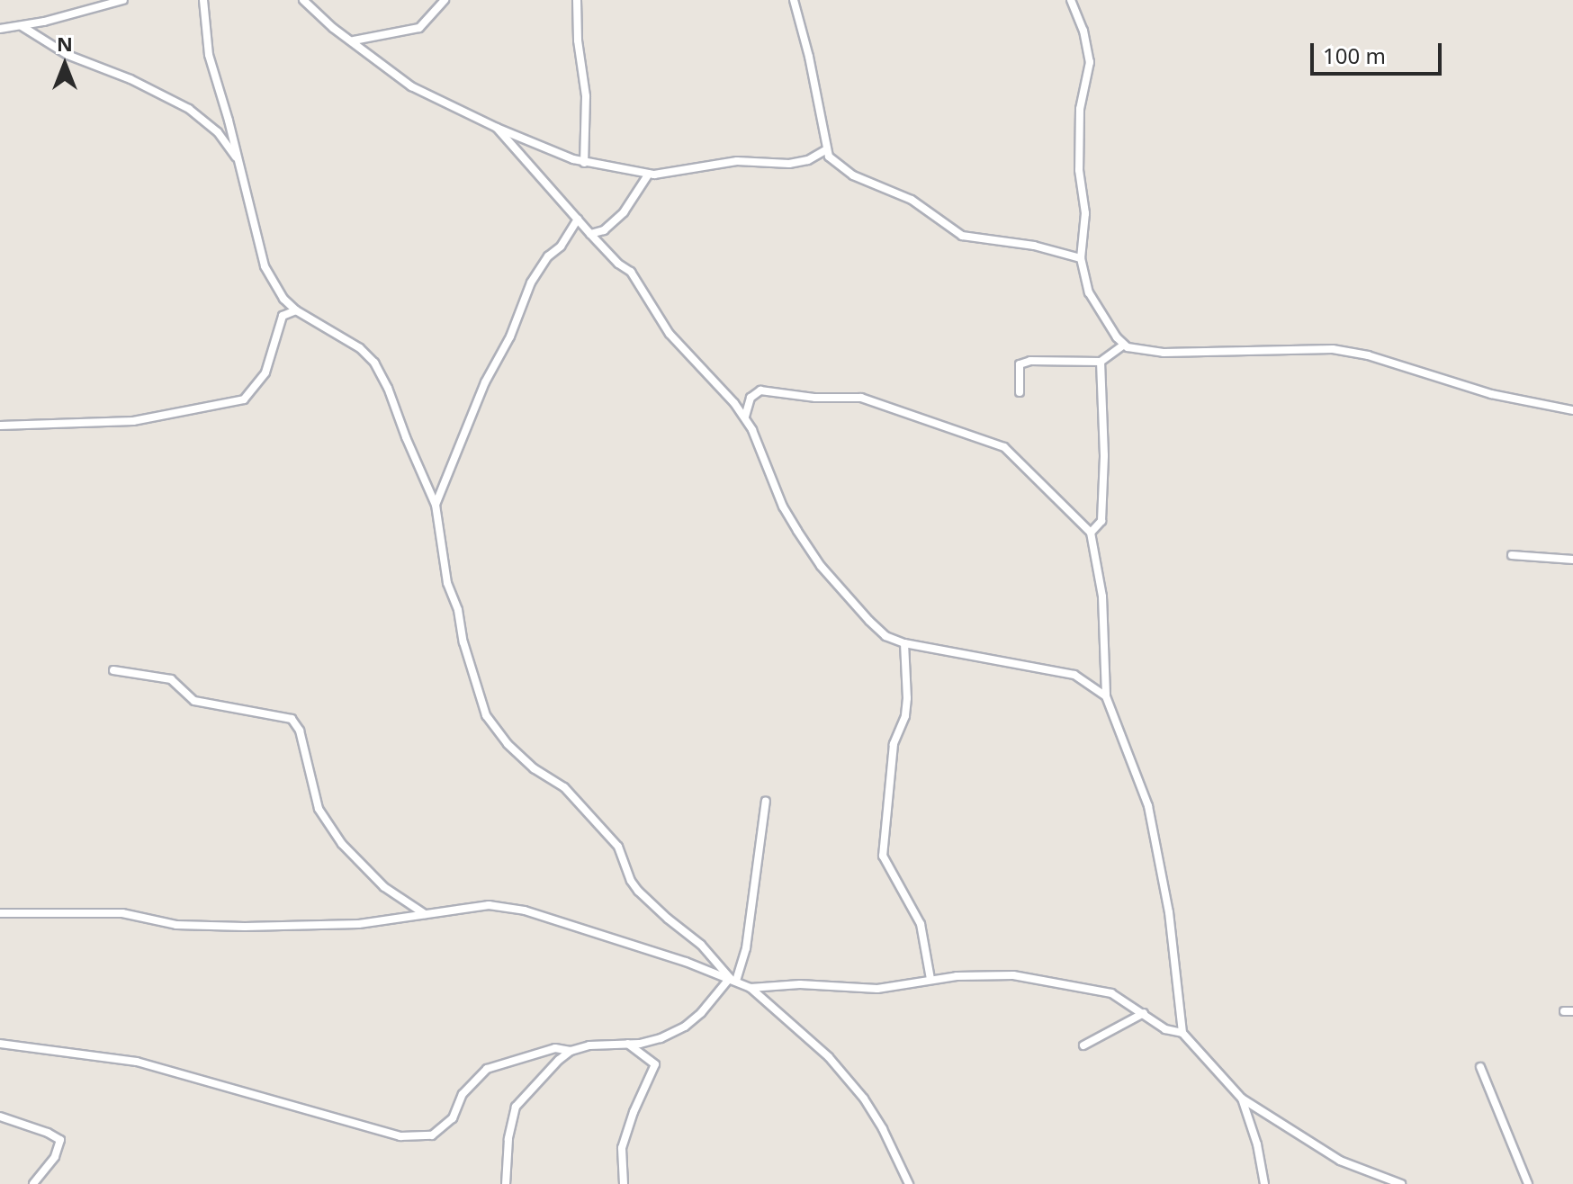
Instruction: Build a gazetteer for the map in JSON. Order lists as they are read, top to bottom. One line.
{"scale_bar":"100 m","north":"top"}
